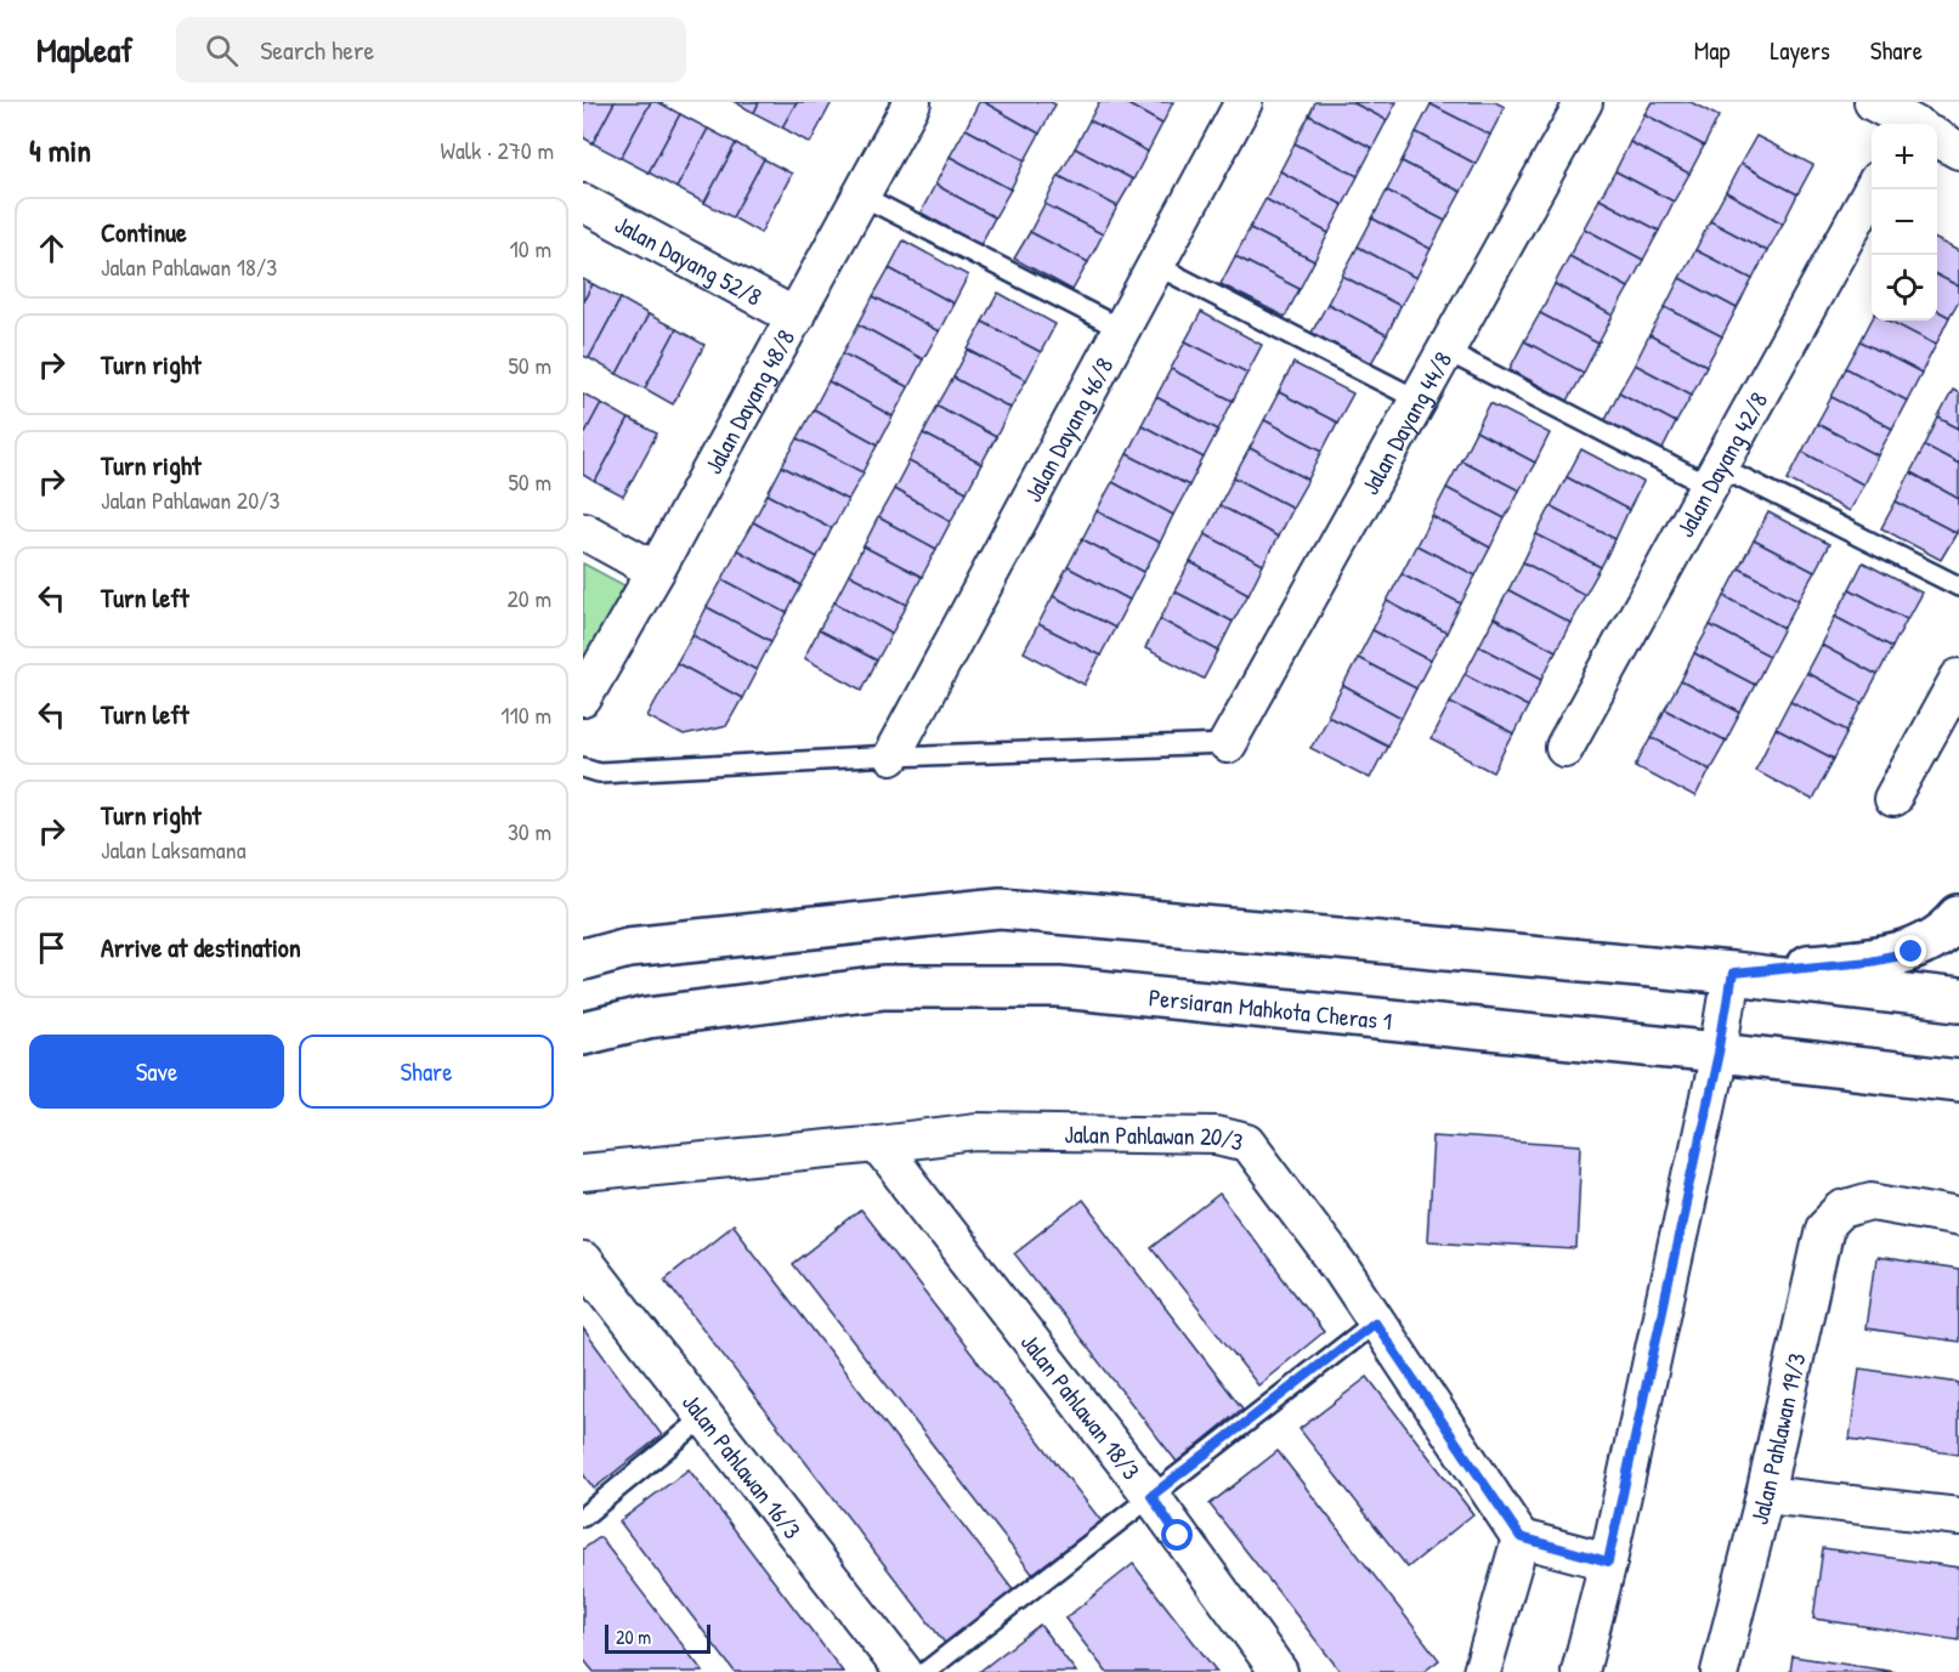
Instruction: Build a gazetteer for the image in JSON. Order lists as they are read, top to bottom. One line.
{"streets":{"main road":["Persiaran Mahkota Cheras 1"],"street":["Jalan Dayang 52/8","Jalan Dayang 48/8","Jalan Dayang 44/8","Jalan Dayang 46/8","Jalan Dayang 42/8","Jalan Pahlawan 20/3","Jalan Pahlawan 18/3","Jalan Pahlawan 19/3","Jalan Pahlawan 16/3"]},"crossings":[["Jalan Dayang 52/8","Jalan Dayang 48/8"],["Jalan Pahlawan 20/3","Jalan Pahlawan 18/3"]],"scale_bar":"20 m","page":{"header":"Mapleaf","search":"Search here","nav":["Map","Layers","Share"],"heading":["4 min","Walk · 270 m"],"map_buttons":["+","−"],"list":[["Continue","Jalan Pahlawan 18/3","10 m"],["Turn right","50 m"],["Turn right","Jalan Pahlawan 20/3","50 m"],["Turn left","20 m"],["Turn left","110 m"],["Turn right","Jalan Laksamana","30 m"],"Arrive at destination"],"buttons":["Save","Share"],"scale":"20 m"}}
